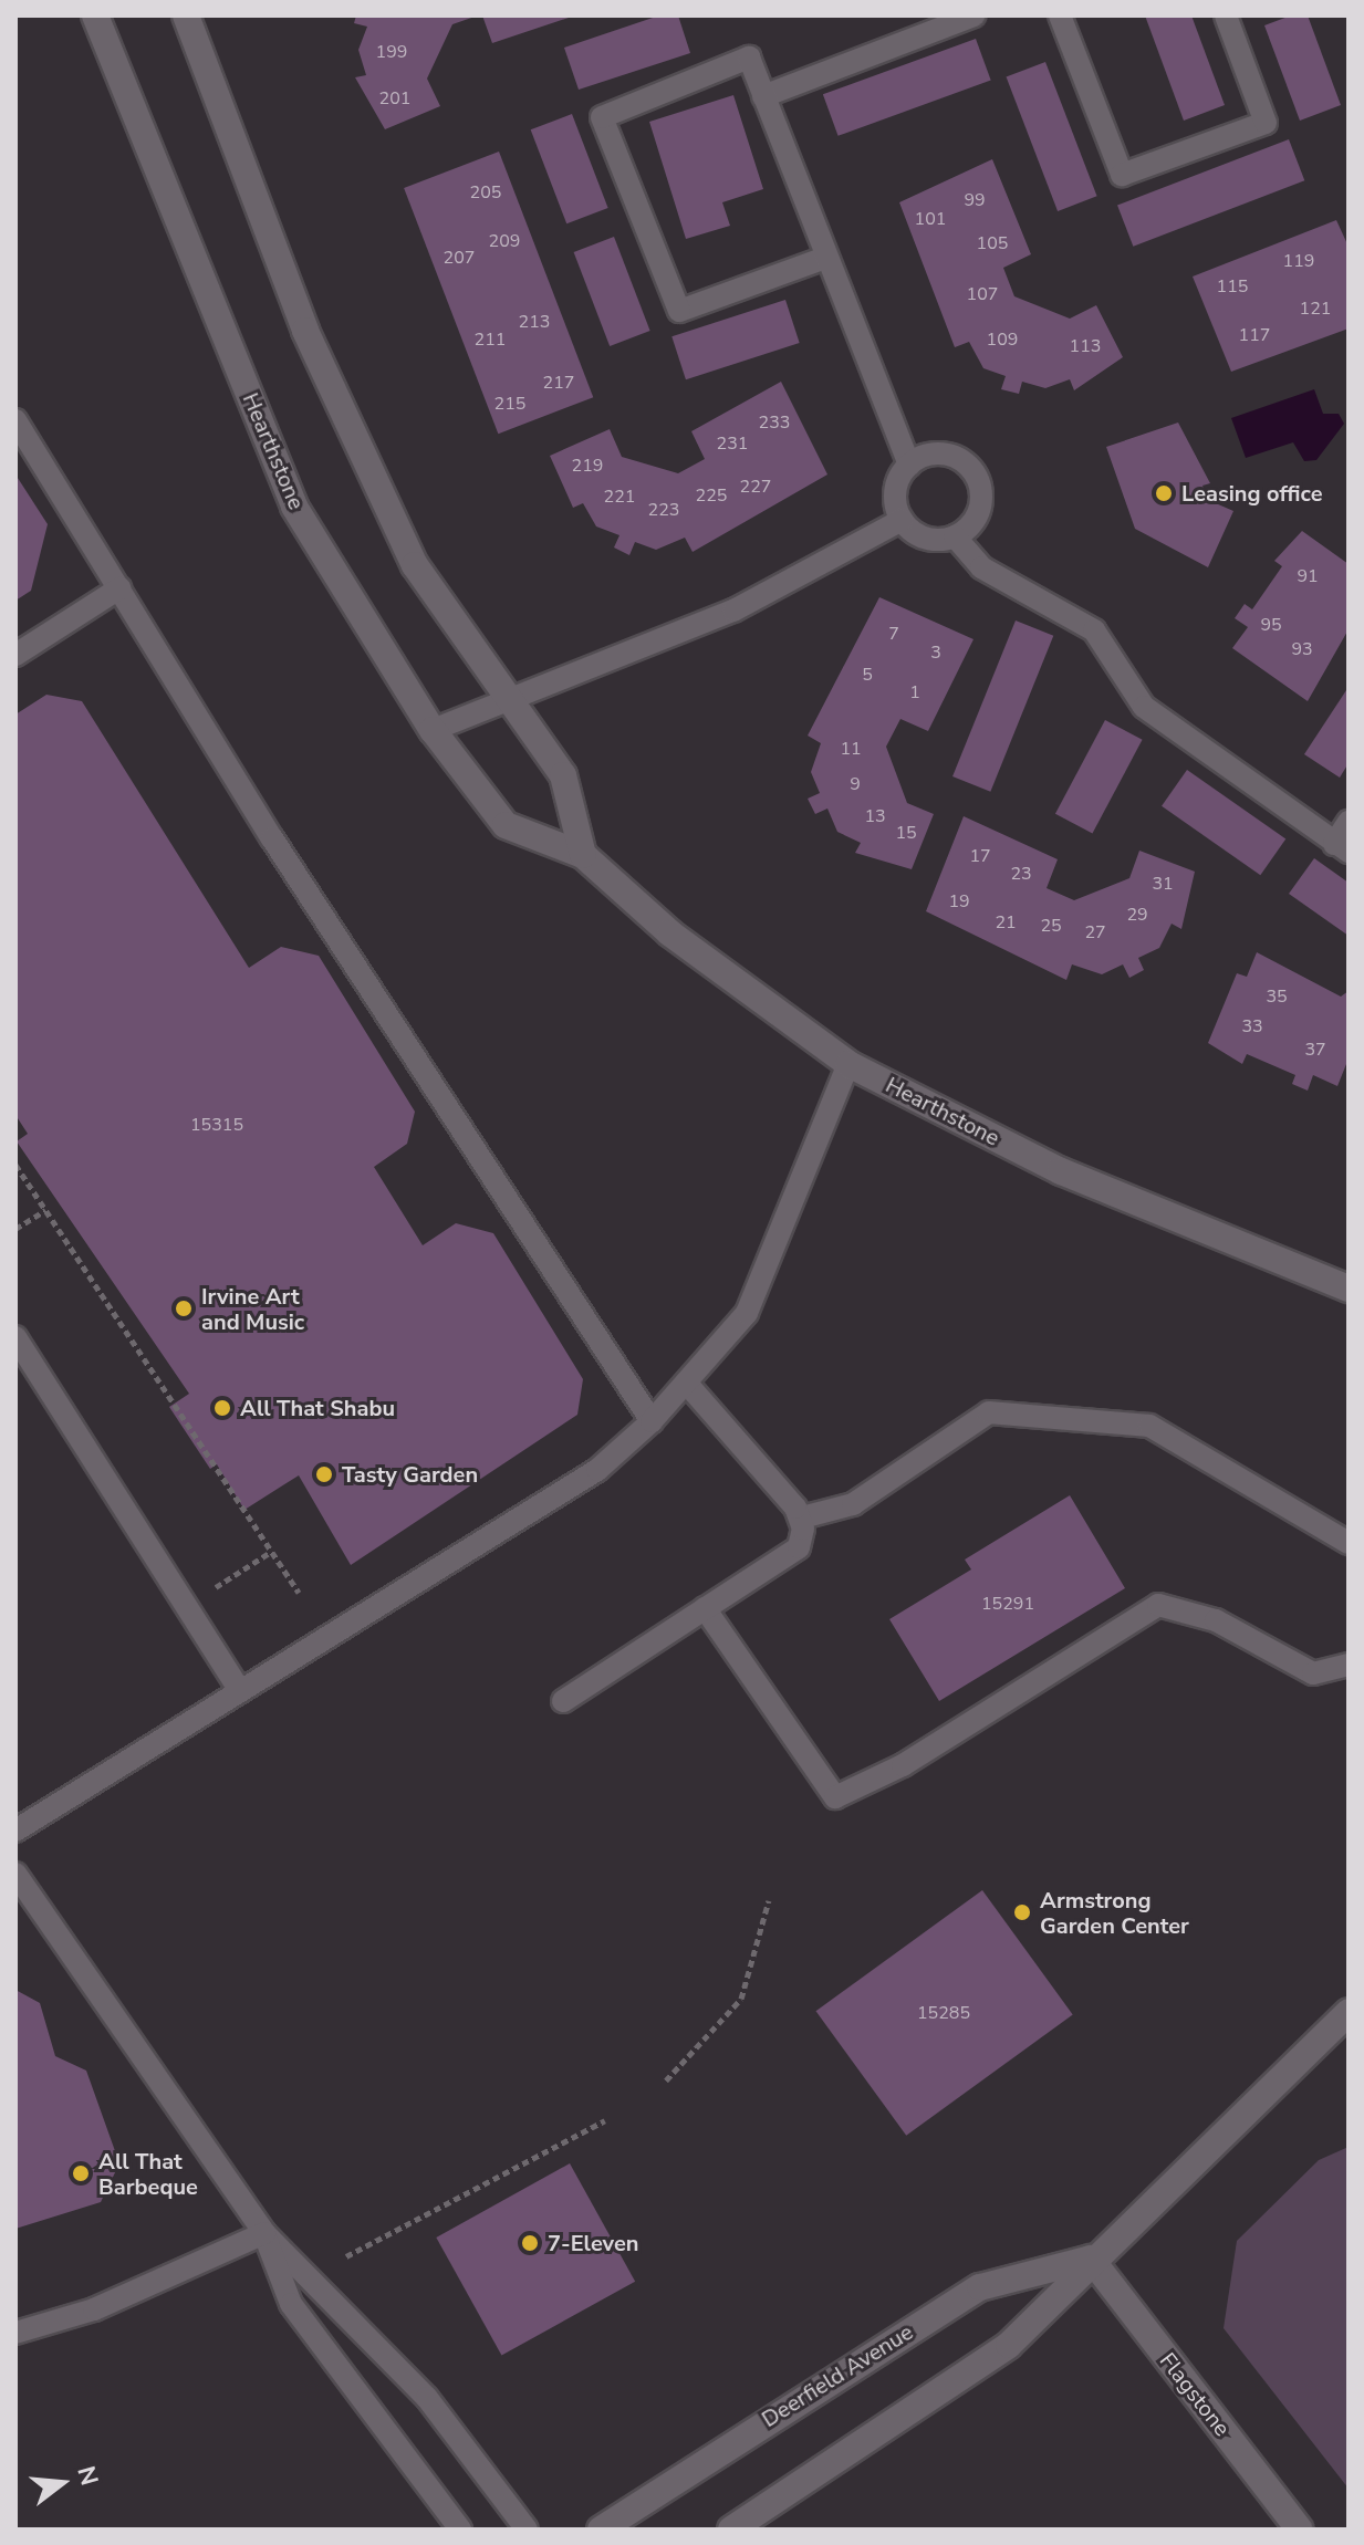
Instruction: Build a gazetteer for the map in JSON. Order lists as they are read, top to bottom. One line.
{"streets":{"street":["Hearthstone","Deerfield Avenue","Flagstone"]},"crossings":[["Deerfield Avenue","Flagstone"]],"places":["Leasing office","Irvine Art and Music","All That Shabu","Tasty Garden","Armstrong Garden Center","All That Barbeque","7-Eleven"],"house_numbers":["199","201","205","99","101","209","105","207","119","115","107","121","213","117","211","109","113","217","215","233","231","219","227","225","221","223","91","95","7","93","3","5","1","11","9","13","15","17","23","31","19","29","21","25","27","35","33","37","15315","15291","15285"],"north":"right"}
